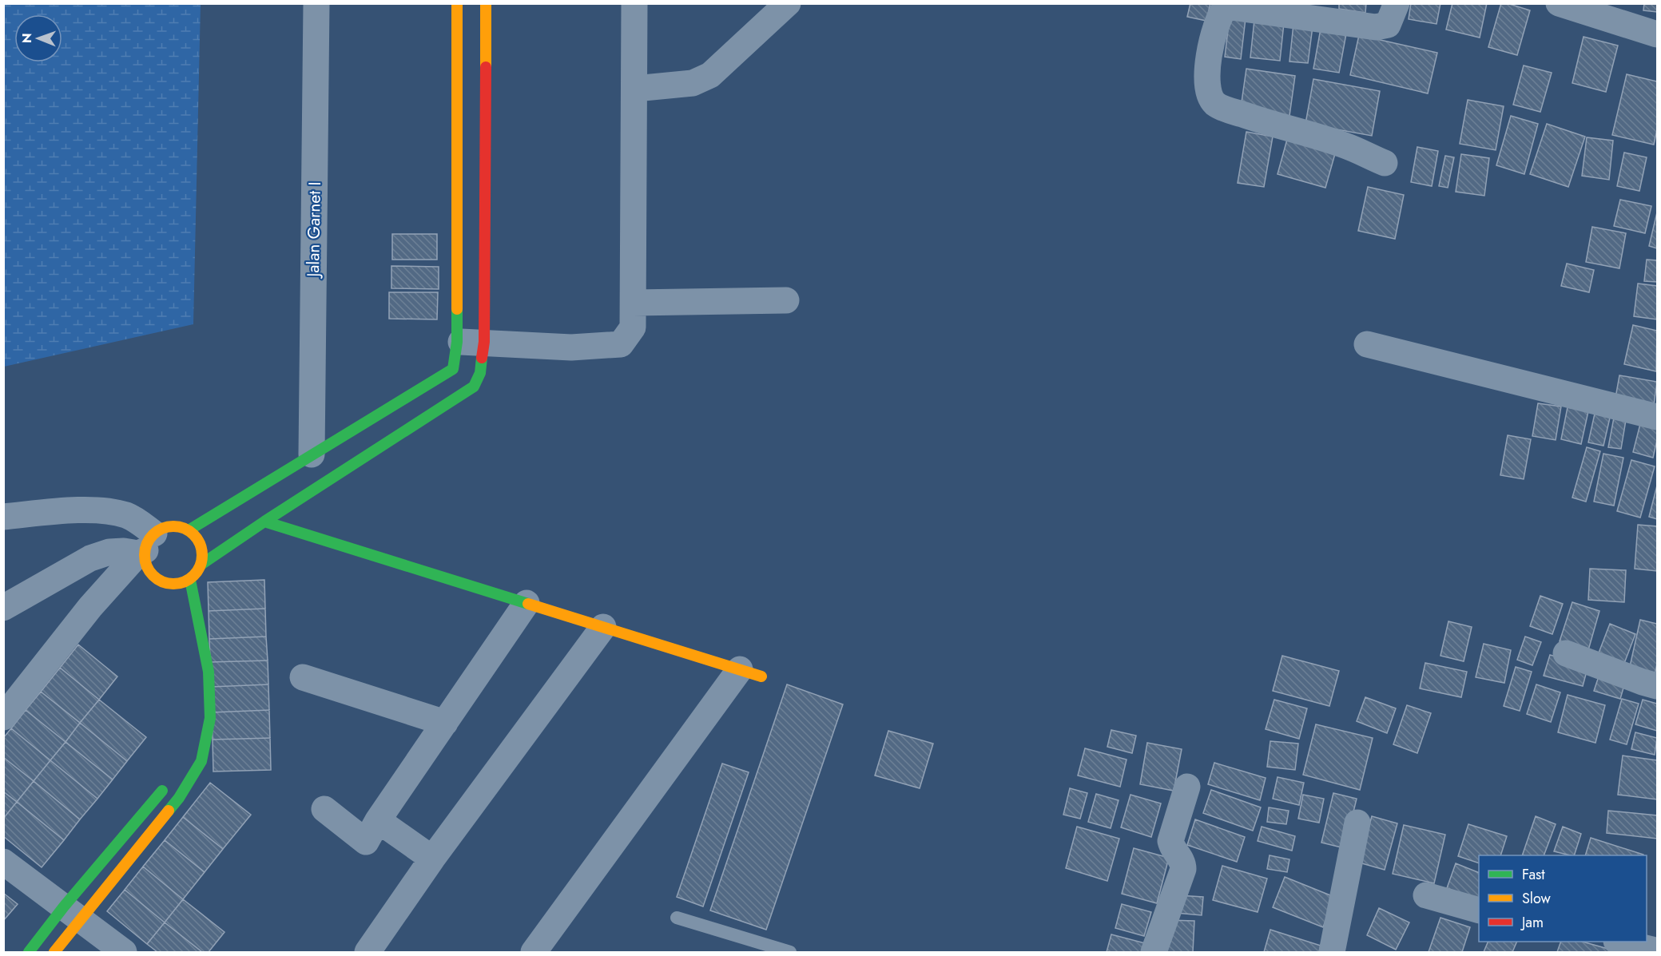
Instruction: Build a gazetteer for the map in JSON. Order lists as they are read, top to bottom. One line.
{"streets":{"street":["Jalan Garnet I"]},"legend":["Fast","Slow","Jam"],"north":"left"}
